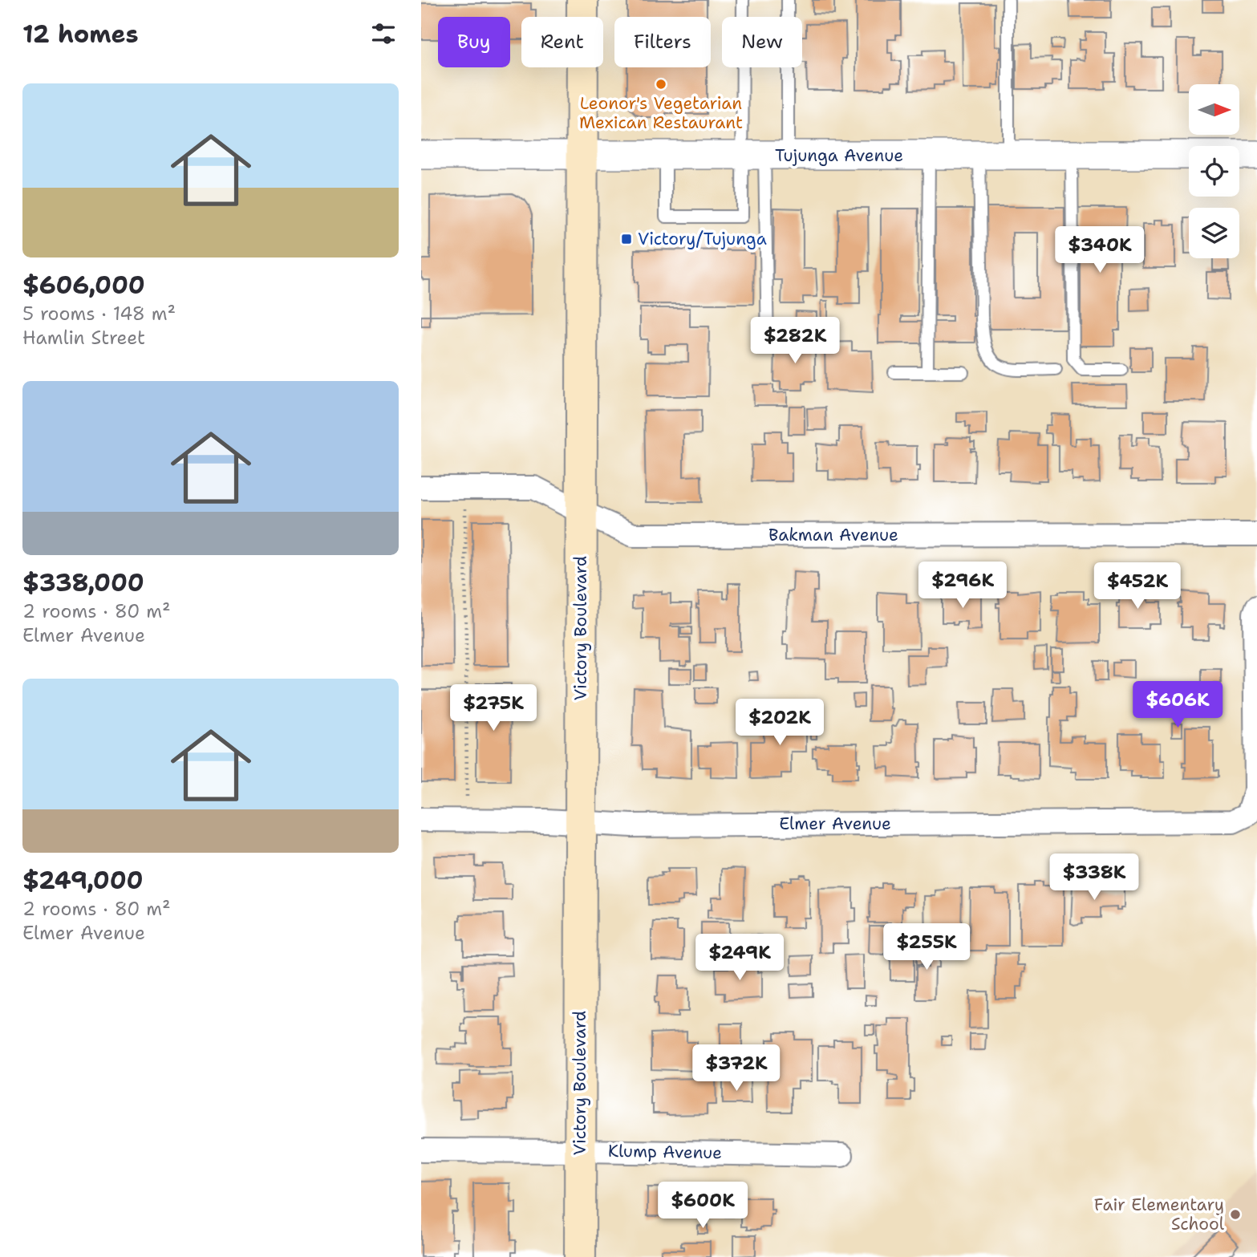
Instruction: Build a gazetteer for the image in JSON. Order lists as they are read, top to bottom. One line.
{"streets":{"main road":["Victory Boulevard"],"street":["Tujunga Avenue","Bakman Avenue","Elmer Avenue","Klump Avenue"]},"crossings":[["Tujunga Avenue","Victory Boulevard"],["Bakman Avenue","Victory Boulevard"],["Victory Boulevard","Elmer Avenue"],["Victory Boulevard","Klump Avenue"]],"places":{"other":["Leonor's Vegetarian Mexican Restaurant","Fair Elementary School"],"transit":["Victory/Tujunga"]},"north":"right","page":{"heading":"12 homes","chip":["Buy","Rent","Filters","New"],"list":[{"name":"$606,000","note":"5 rooms · 148 m² · Hamlin Street"},{"name":"$338,000","note":"2 rooms · 80 m² · Elmer Avenue"},{"name":"$249,000","note":"2 rooms · 80 m² · Elmer Avenue"}],"price":["$340K","$282K","$296K","$452K","$606K","$275K","$202K","$338K","$255K","$249K","$372K","$600K"]}}
